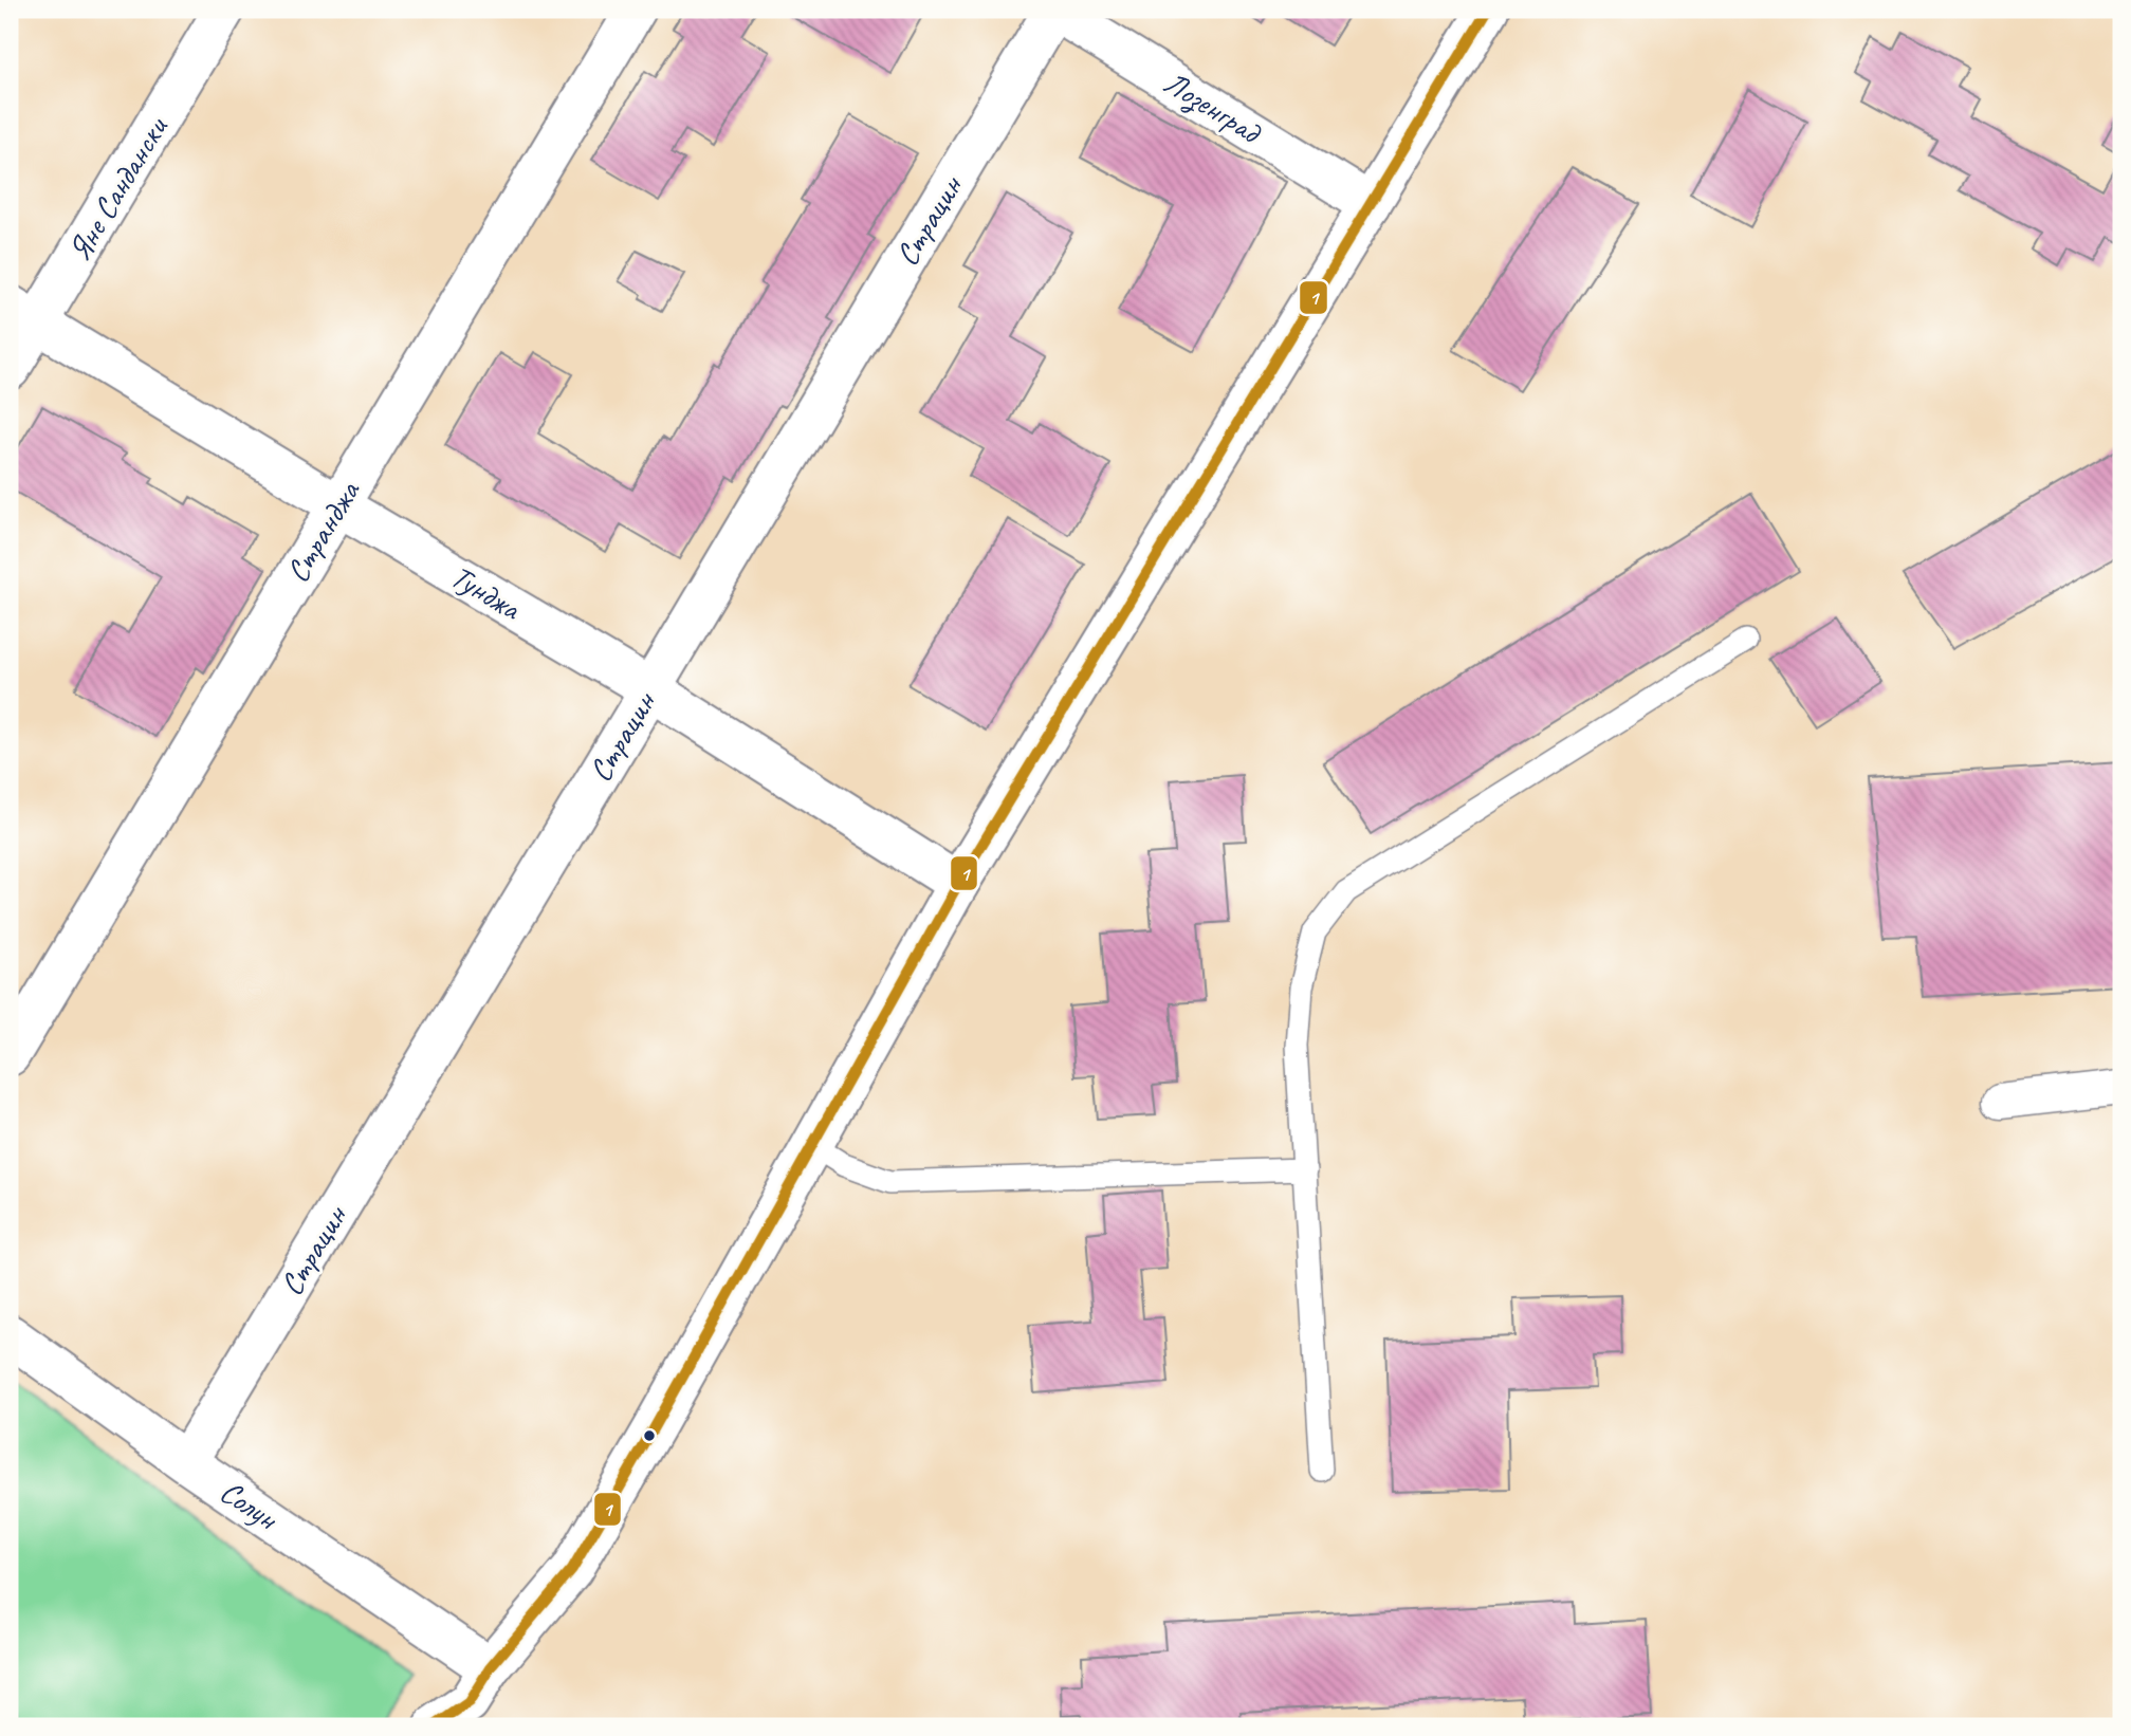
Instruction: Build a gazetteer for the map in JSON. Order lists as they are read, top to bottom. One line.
{"streets":{"street":["Лозенград","Яне Сандански","Страцин","Странджа","Тунджа","Солун"]},"crossings":[["Лозенград","Страцин"],["Яне Сандански","Тунджа"],["Страцин","Тунджа"],["Страцин","Солун"],["Странджа","Тунджа"]],"lines":["transit line 1"]}
